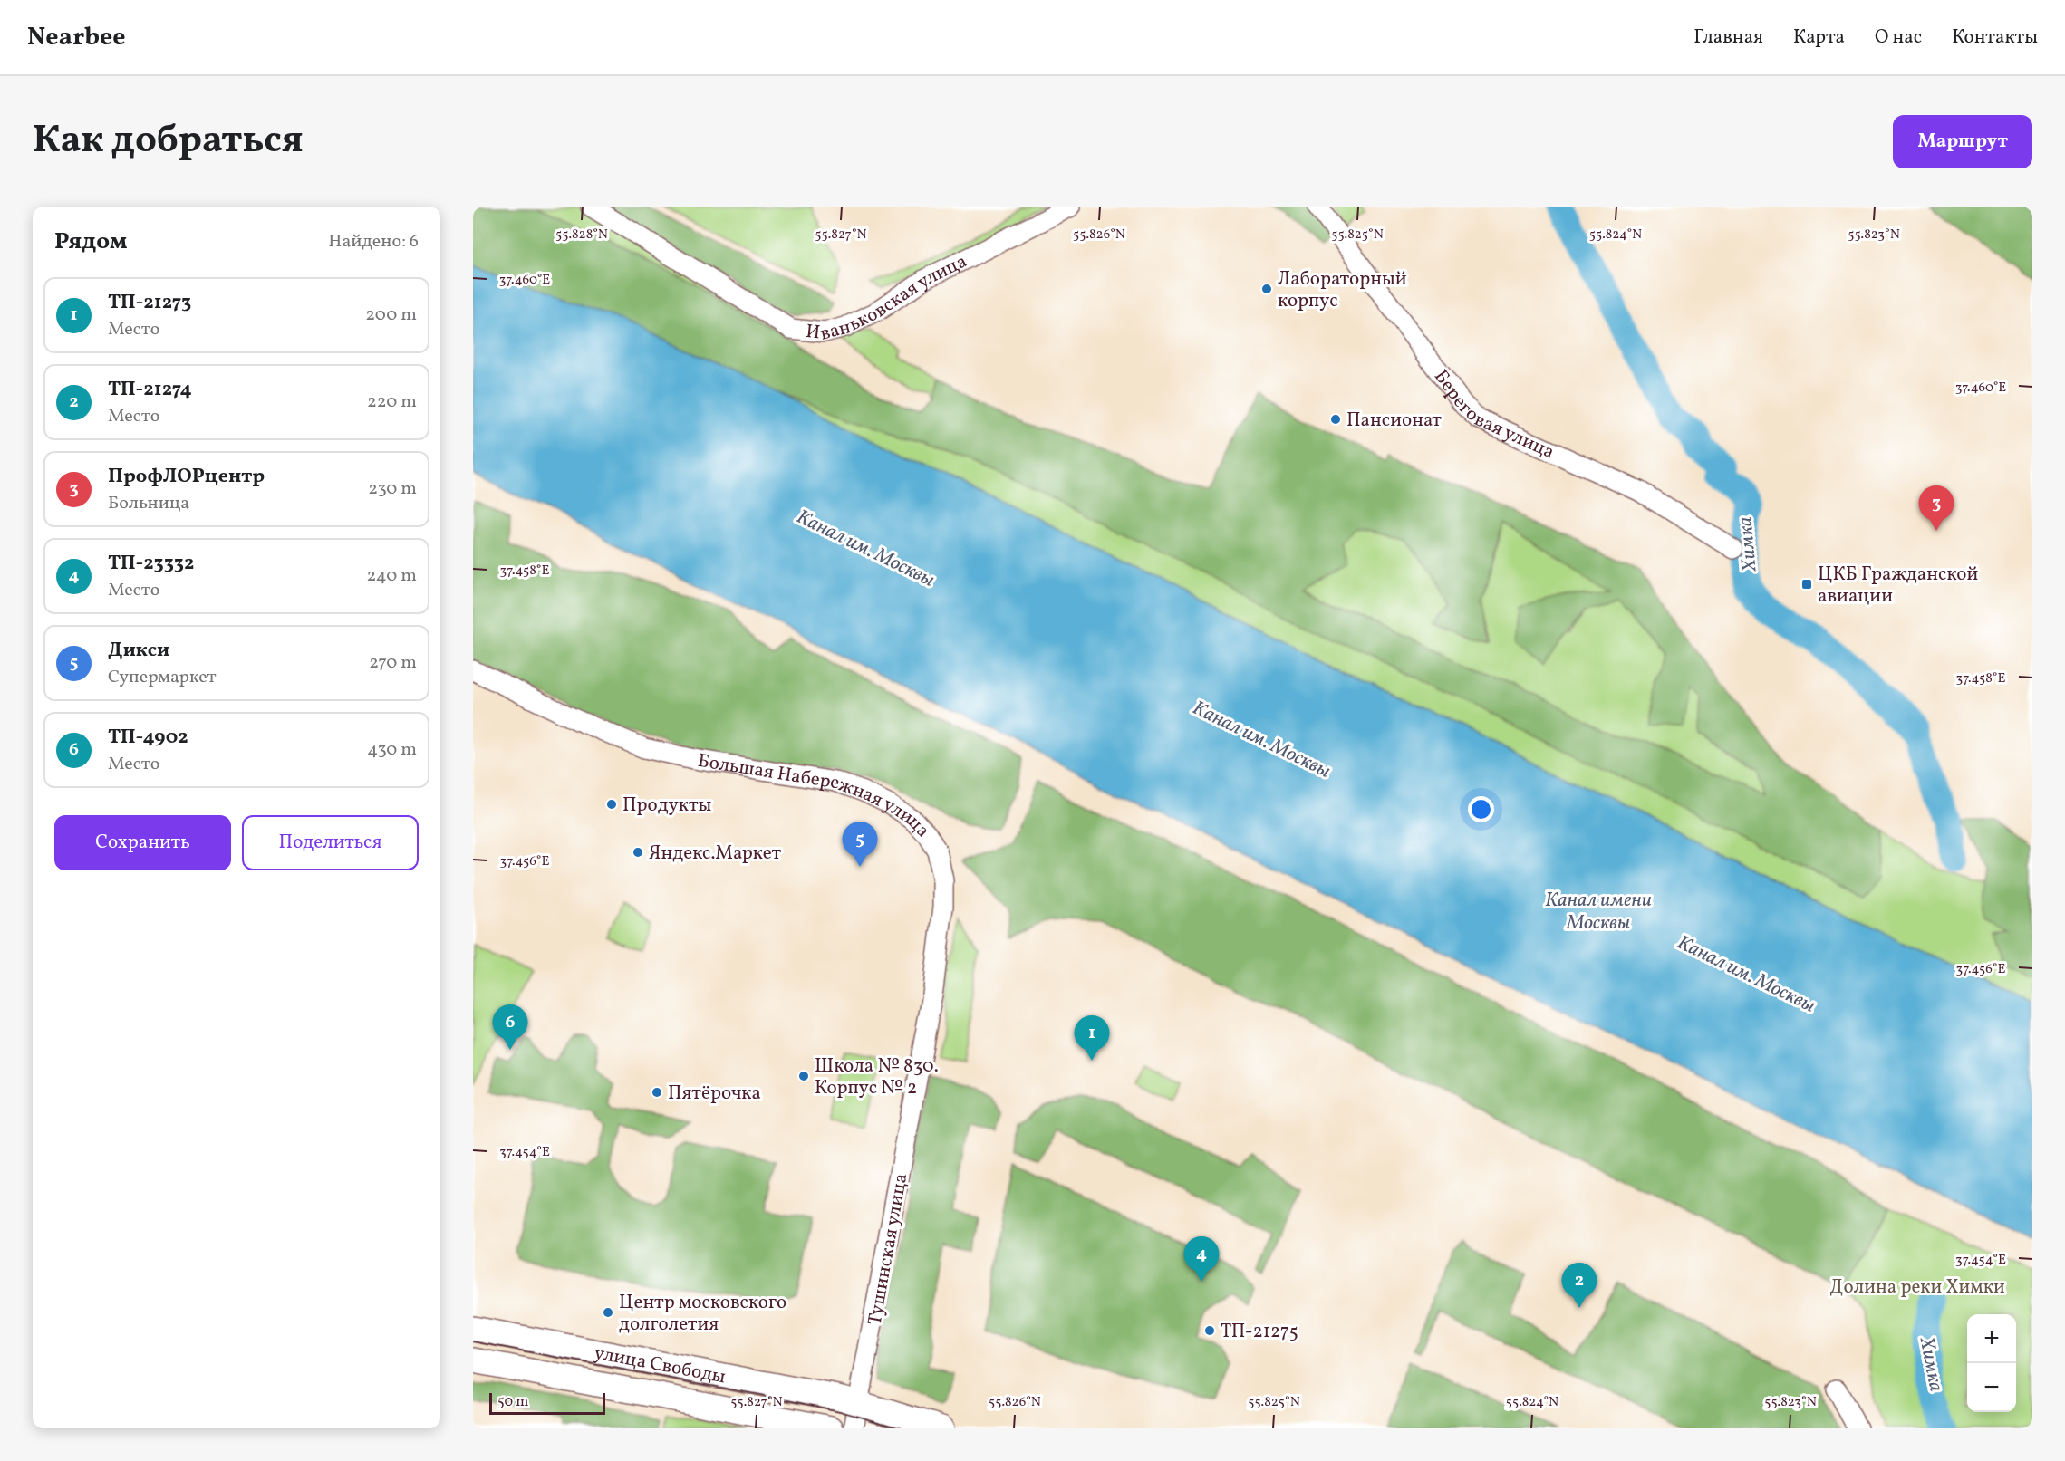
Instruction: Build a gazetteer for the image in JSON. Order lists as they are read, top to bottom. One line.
{"streets":{"main road":["улица Свободы"],"street":["Иваньковская улица","Береговая улица","Большая Набережная улица","Тушинская улица"]},"crossings":[["Большая Набережная улица","Тушинская улица"],["Тушинская улица","улица Свободы"]],"water":["Химка","Канал им. Москвы","Канал имени Москвы"],"parks":["Долина реки Химки"],"places":{"other":["Лабораторный корпус","Пансионат","Продукты","Яндекс.Маркет","Школа № 830. Корпус № 2","Пятёрочка","Центр московского долголетия","ТП-21275"],"transit":["ЦКБ Гражданской авиации"]},"scale_bar":"50 m","page":{"header":"Nearbee","nav":["Главная","Карта","О нас","Контакты"],"title":"Как добраться","buttons":["Маршрут",["Сохранить","Поделиться"]],"heading":["Рядом","Найдено: 6"],"list":[{"mark":"1","name":"ТП-21273","note":"Место","value":"200 m"},{"mark":"2","name":"ТП-21274","note":"Место","value":"220 m"},{"mark":"3","name":"ПрофЛОРцентр","note":"Больница","value":"230 m"},{"mark":"4","name":"ТП-23332","note":"Место","value":"240 m"},{"mark":"5","name":"Дикси","note":"Супермаркет","value":"270 m"},{"mark":"6","name":"ТП-4902","note":"Место","value":"430 m"}],"pins":["3","5","6","1","4","2"],"map_buttons":["+","−"],"scale":"50 m"},"coordinates":["55.828°N","55.827°N","55.826°N","55.825°N","55.824°N","55.823°N","37.460°E","37.458°E","37.456°E","37.454°E"]}
